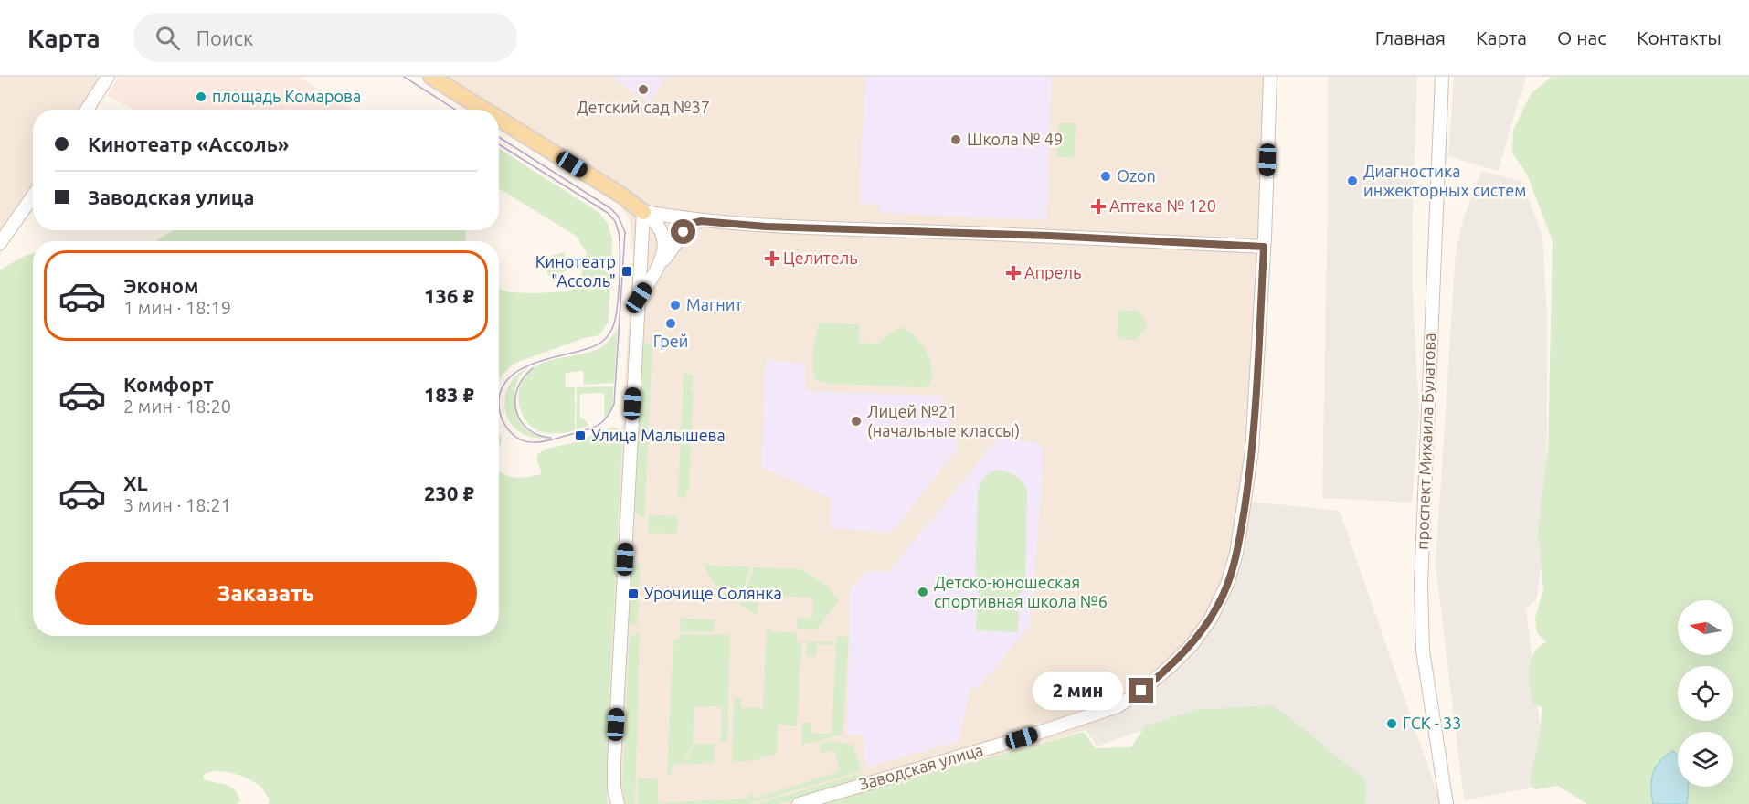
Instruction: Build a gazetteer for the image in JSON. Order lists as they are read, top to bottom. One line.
{"streets":{"street":["проспект Михаила Булатова","Заводская улица"]},"places":{"other":["Детский сад №37","площадь Комарова","Школа № 49","Ozon","Диагностика инжекторных систем","Магнит","Грей","Лицей №21 (начальные классы)","Детско-юношеская спортивная школа №6","ГСК - 33"],"health":["Аптека № 120","Целитель","Апрель"],"transit":["Кинотеатр \"Ассоль\"","Улица Малышева","Урочище Солянка"]},"north":"left","page":{"header":"Карта","search":"Поиск","nav":["Главная","Карта","О нас","Контакты"],"banner":["Кинотеатр «Ассоль»","Заводская улица"],"list":[{"name":"Эконом","note":"1 мин · 18:19","value":"136 ₽"},{"name":"Комфорт","note":"2 мин · 18:20","value":"183 ₽"},{"name":"XL","note":"3 мин · 18:21","value":"230 ₽"}],"buttons":"Заказать","bubble":"2 мин"}}
